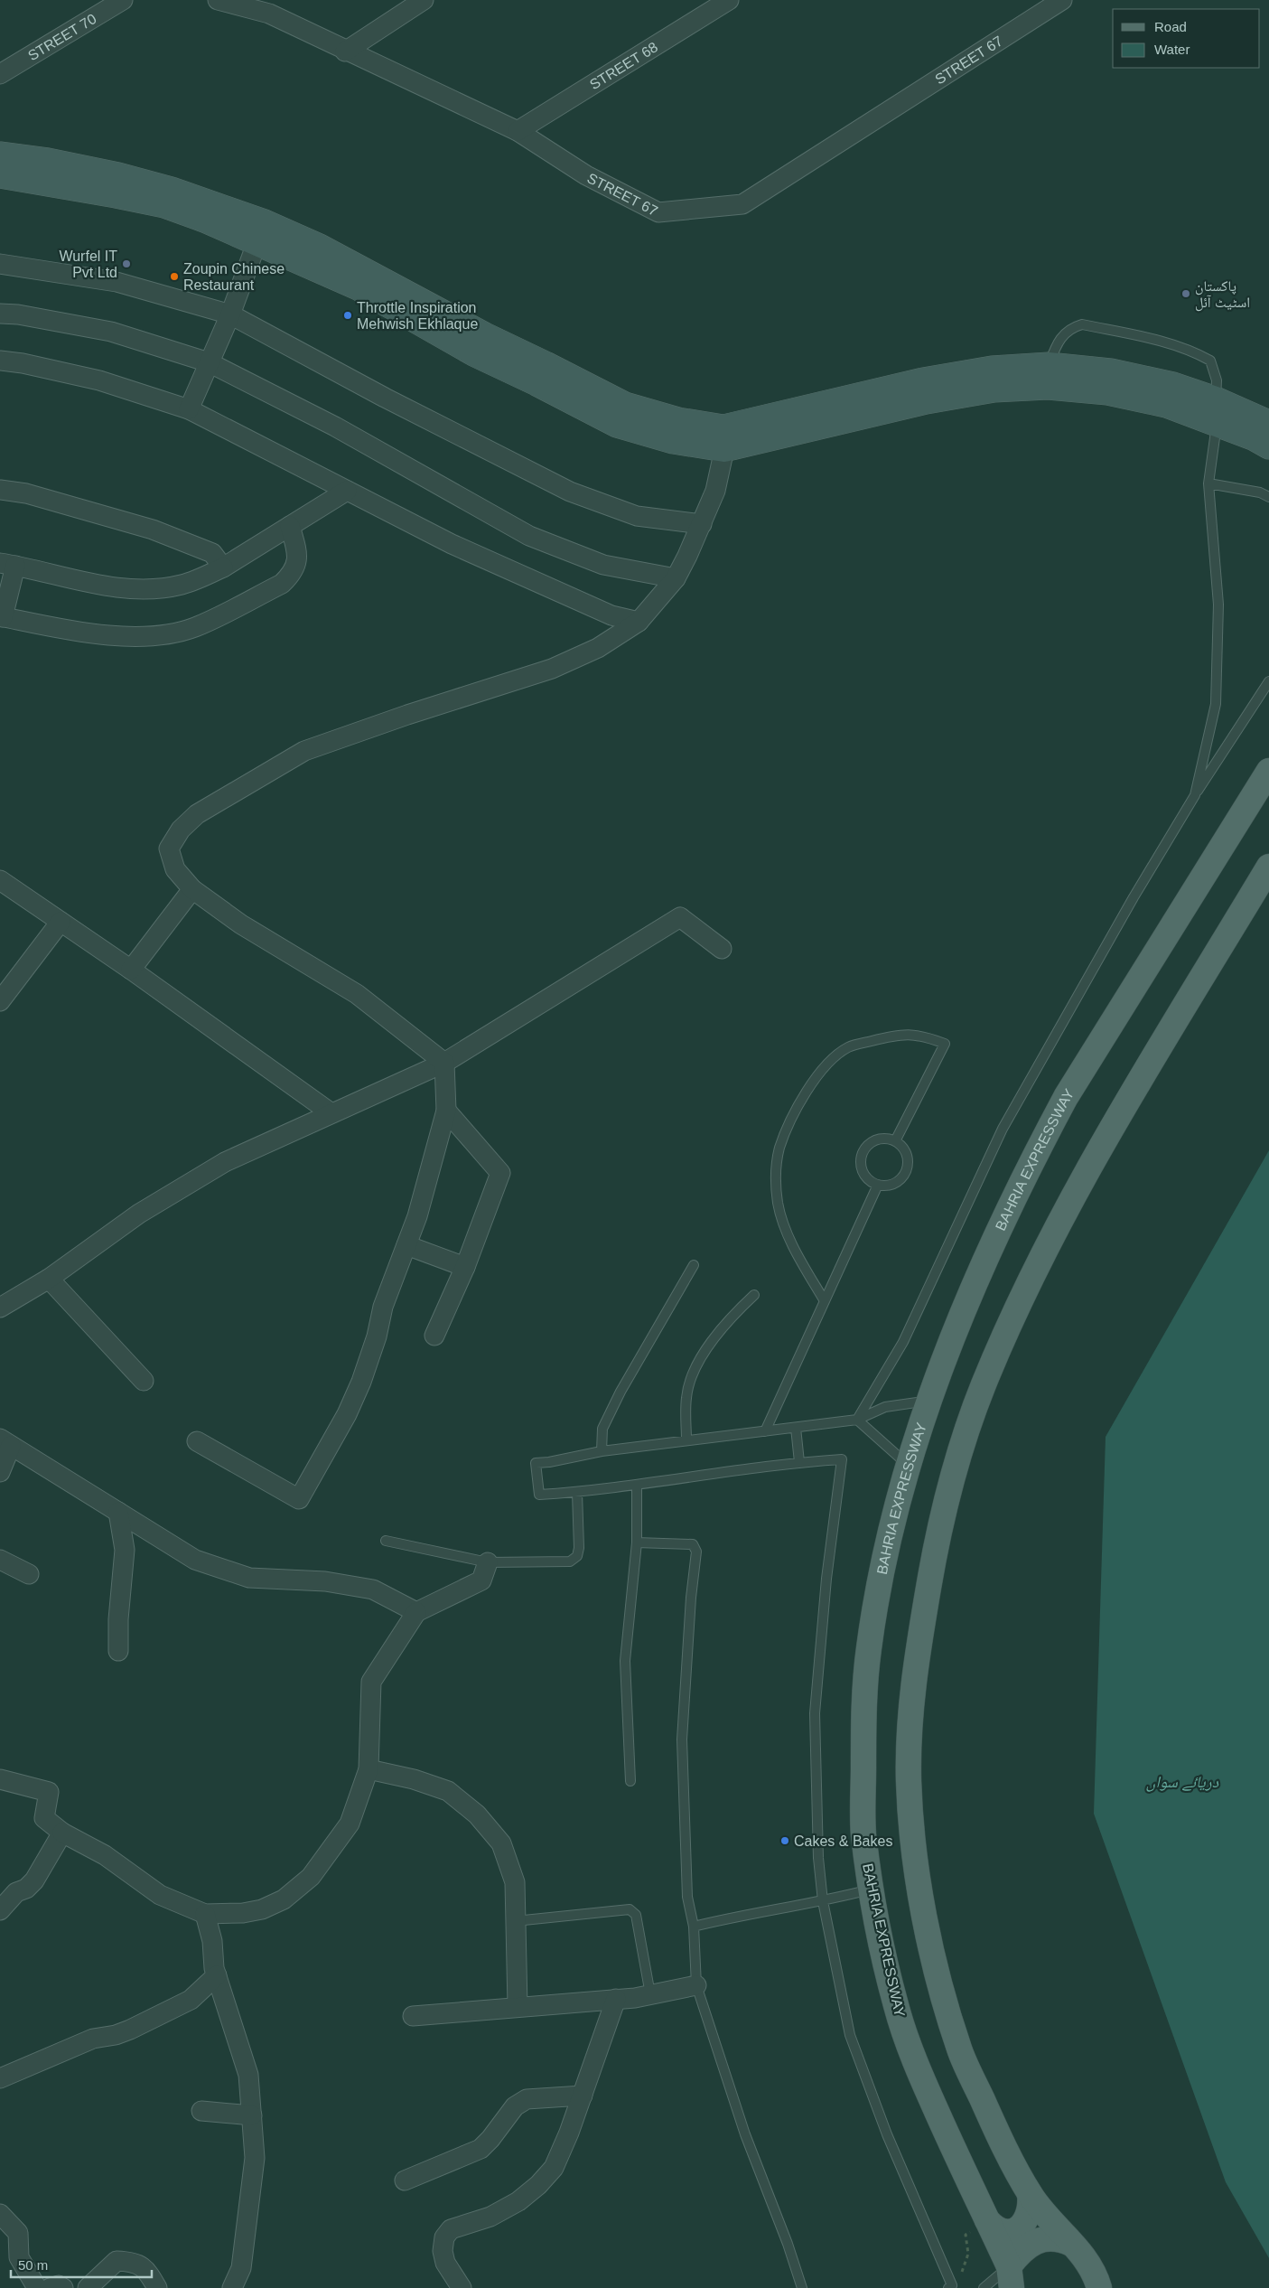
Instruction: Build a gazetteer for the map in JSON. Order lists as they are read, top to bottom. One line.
{"streets":{"main road":["BAHRIA EXPRESSWAY"],"street":["STREET 70","STREET 67","STREET 68"]},"crossings":[["STREET 67","STREET 68"]],"water":["دریائے سواں"],"places":["Wurfel IT Pvt Ltd","Zoupin Chinese Restaurant","پاکستان اسٹیٹ آئل","Throttle Inspiration Mehwish Ekhlaque","Cakes & Bakes"],"legend":["Road","Water"],"scale_bar":"50 m"}
